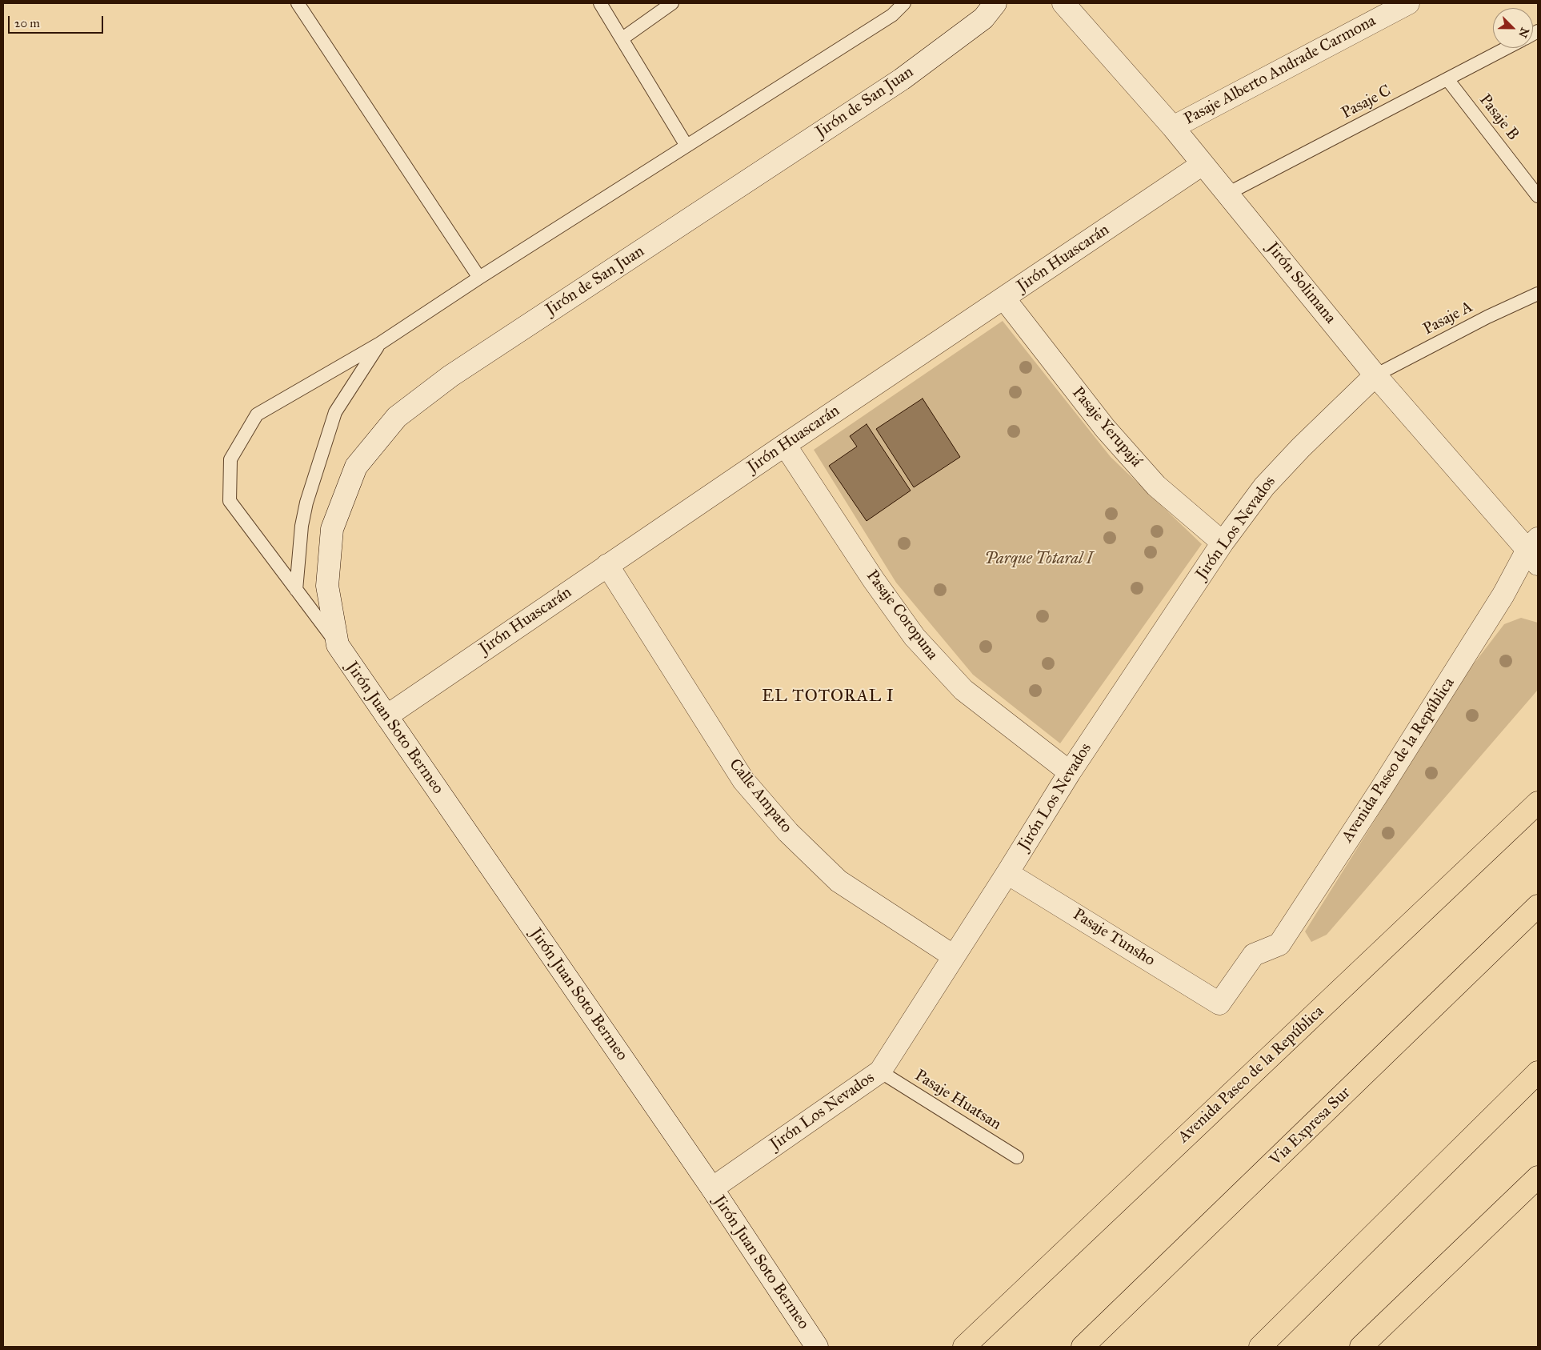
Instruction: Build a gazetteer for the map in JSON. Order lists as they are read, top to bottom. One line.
{"streets":{"main road":["Avenida Paseo de la República","Via Expresa Sur"],"street":["Pasaje Alberto Andrade Carmona","Jirón de San Juan","Jirón Huascarán","Jirón Solimana","Pasaje Yerupajá","Jirón Los Nevados","Pasaje Coropuna","Jirón Juan Soto Bermeo","Calle Ampato","Pasaje Tunsho"],"lane":["Pasaje C","Pasaje B","Pasaje A","Pasaje Huatsan"]},"crossings":[["Pasaje Alberto Andrade Carmona","Jirón Solimana"],["Jirón de San Juan","Jirón Juan Soto Bermeo"],["Pasaje C","Pasaje B"],["Pasaje C","Jirón Solimana"],["Jirón Huascarán","Jirón Solimana"],["Jirón Huascarán","Pasaje Yerupajá"],["Jirón Huascarán","Pasaje Coropuna"],["Jirón Huascarán","Jirón Juan Soto Bermeo"],["Jirón Huascarán","Calle Ampato"],["Jirón Solimana","Pasaje A"],["Jirón Solimana","Jirón Los Nevados"],["Jirón Solimana","Avenida Paseo de la República"],["Pasaje A","Jirón Los Nevados"],["Pasaje Yerupajá","Jirón Los Nevados"],["Jirón Los Nevados","Pasaje Coropuna"],["Jirón Los Nevados","Jirón Juan Soto Bermeo"],["Jirón Los Nevados","Calle Ampato"],["Jirón Los Nevados","Pasaje Tunsho"],["Jirón Los Nevados","Pasaje Huatsan"],["Avenida Paseo de la República","Pasaje Tunsho"]],"districts":["EL TOTORAL I"],"parks":["Parque Totaral I"],"scale_bar":"20 m","north":"bottom right"}
